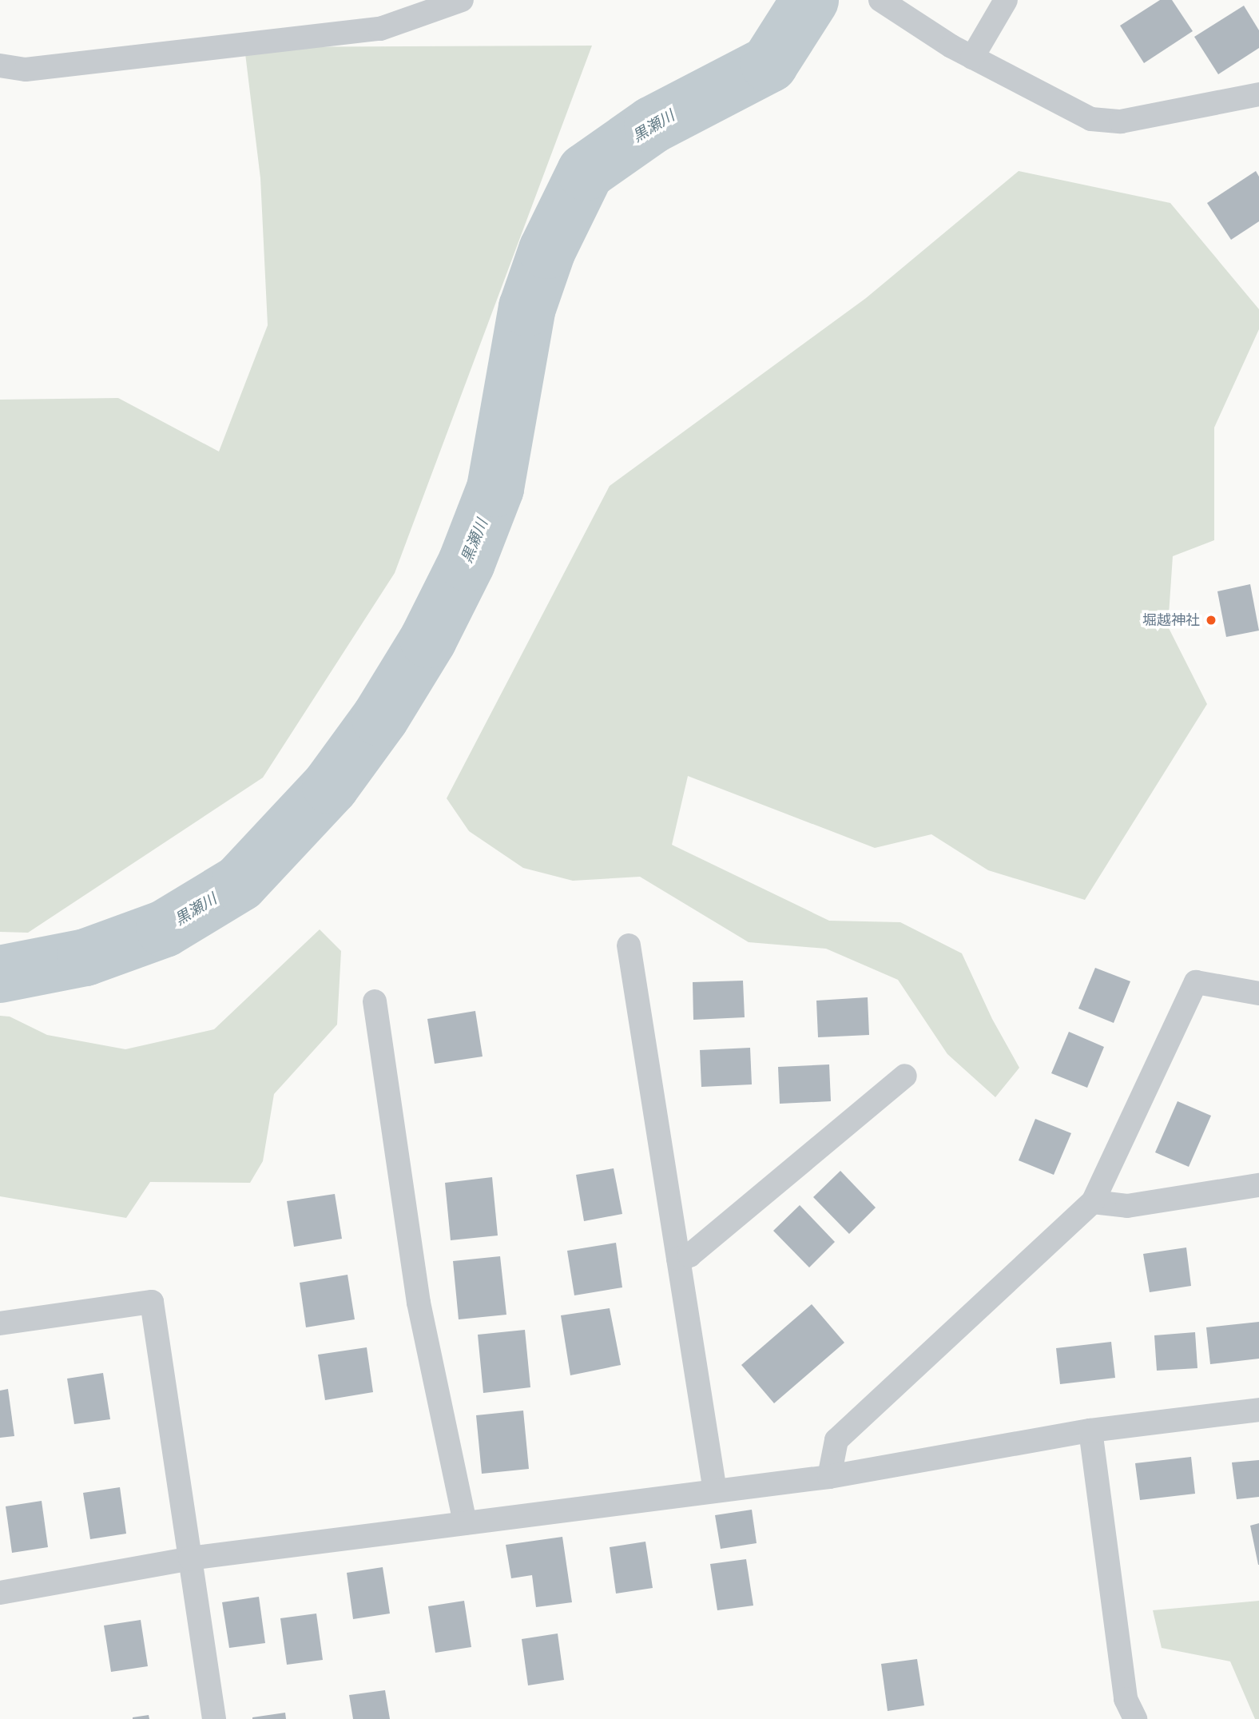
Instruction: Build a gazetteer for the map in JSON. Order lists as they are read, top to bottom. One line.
{"water":["黒瀬川"],"places":["堀越神社"]}
